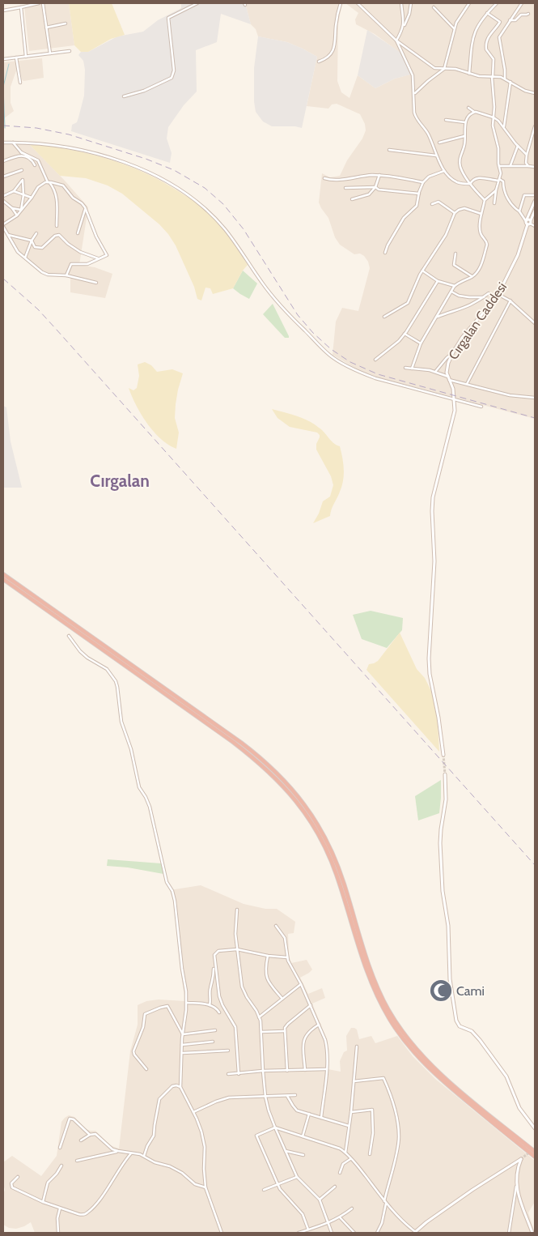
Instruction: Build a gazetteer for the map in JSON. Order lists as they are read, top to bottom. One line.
{"streets":{"street":["Cırgalan Caddesi"]},"districts":["Cırgalan"],"places":{"mosque":["Cami"]}}
